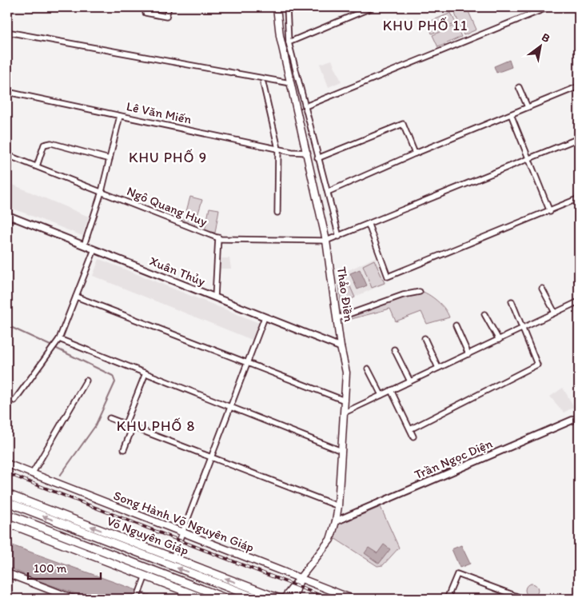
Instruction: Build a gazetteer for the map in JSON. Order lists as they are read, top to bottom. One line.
{"streets":{"highway":["Võ Nguyên Giáp"],"main road":["Thảo Điền","Song Hành Võ Nguyên Giáp"],"street":["Lê Văn Miến","Ngô Quang Huy","Xuân Thủy","Trần Ngọc Diện"]},"crossings":[["Lê Văn Miến","Thảo Điền"],["Ngô Quang Huy","Thảo Điền"],["Xuân Thủy","Thảo Điền"],["Thảo Điền","Trần Ngọc Diện"],["Thảo Điền","Song Hành Võ Nguyên Giáp"]],"districts":["KHU PHỐ 11","KHU PHỐ 9","KHU PHỐ 8"],"scale_bar":"100 m","north":"top right"}
